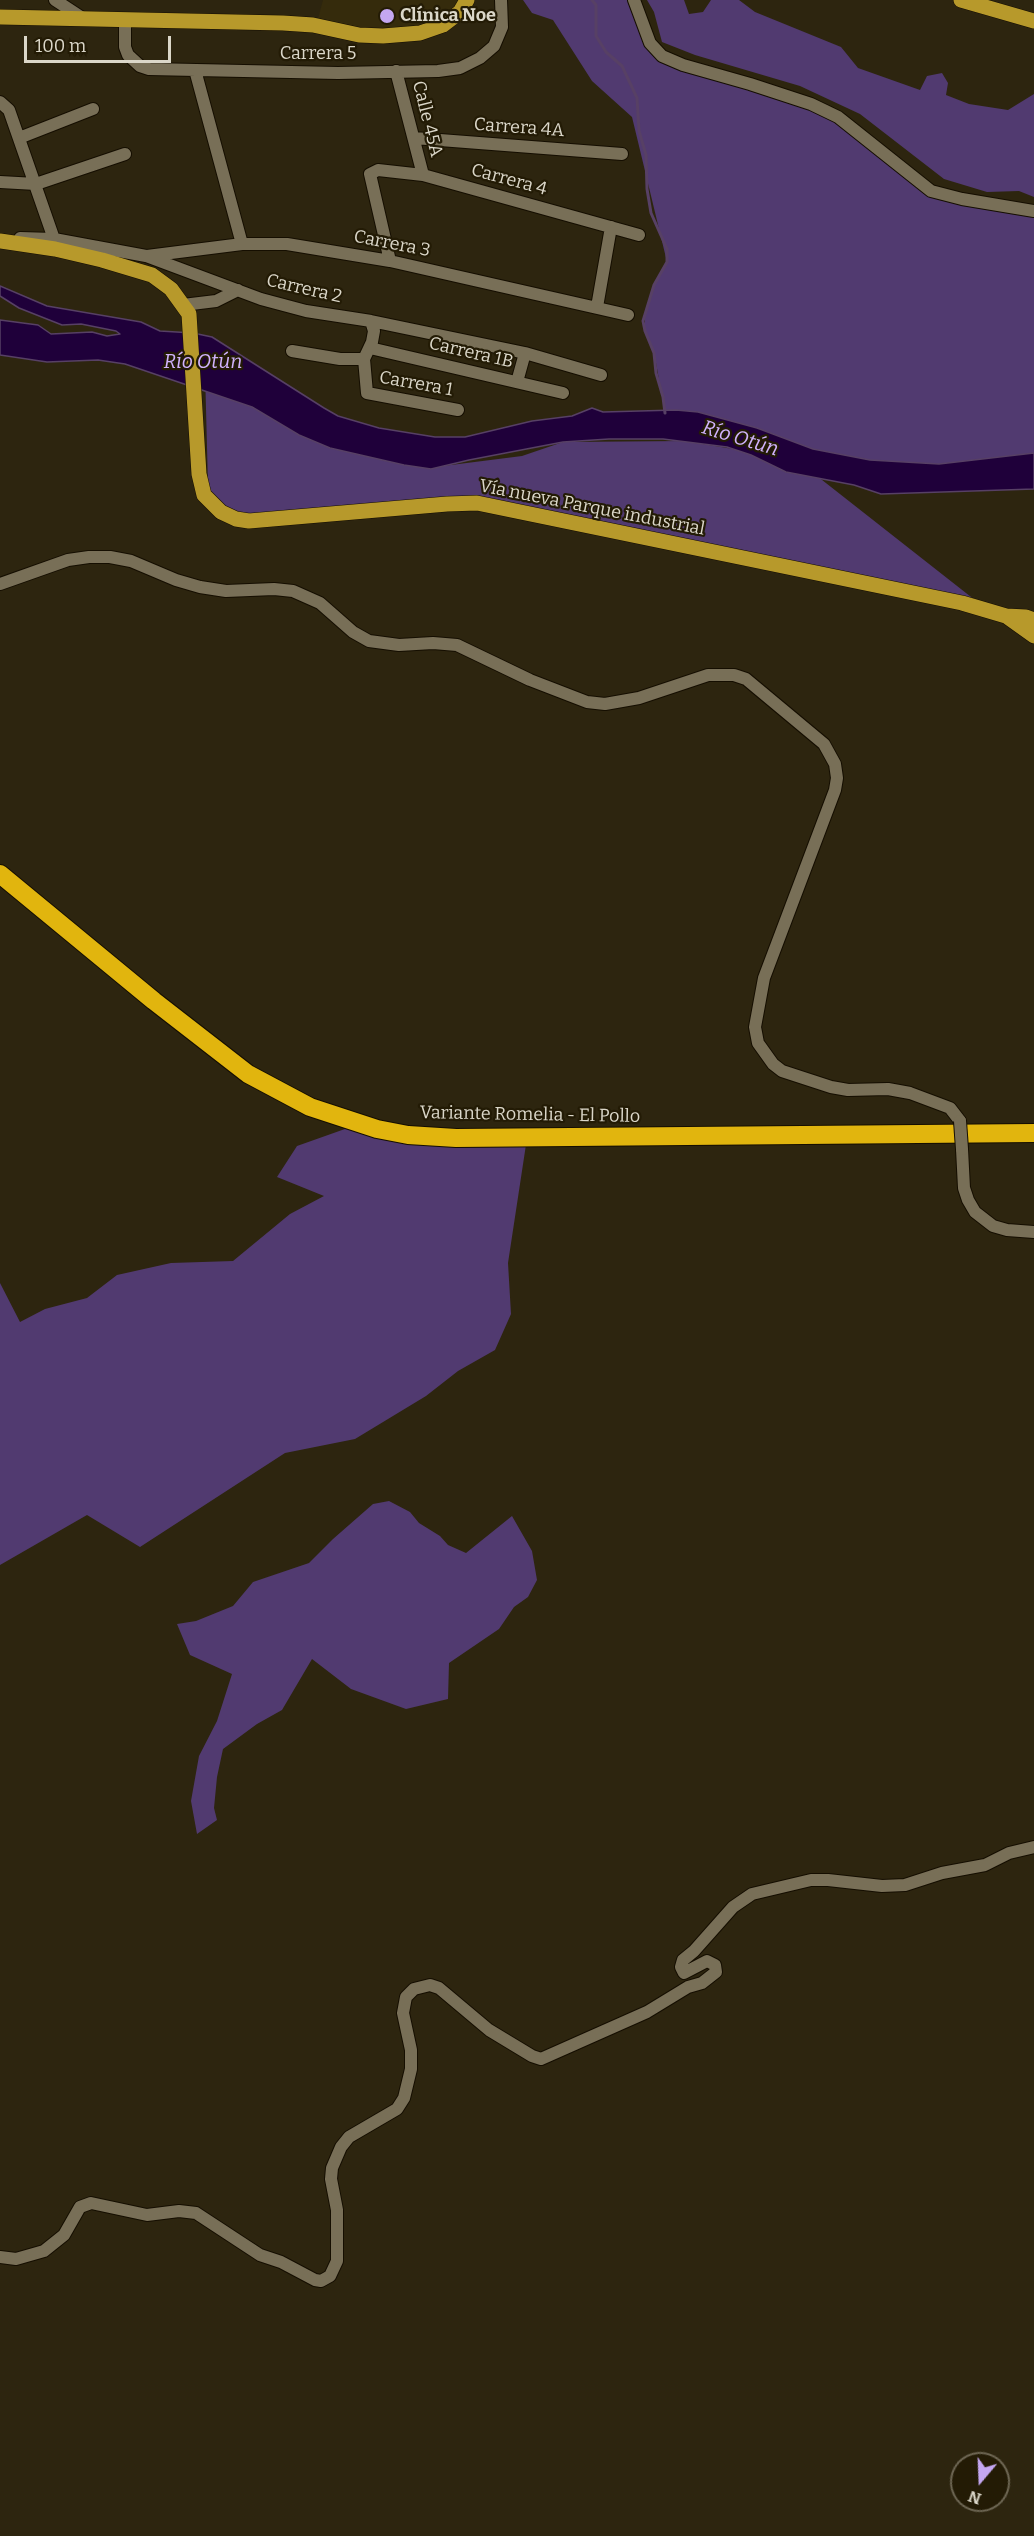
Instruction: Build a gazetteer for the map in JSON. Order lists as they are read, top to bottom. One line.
{"streets":{"highway":["Variante Romelia - El Pollo"],"main road":["Vía nueva Parque industrial"],"street":["Carrera 5","Calle 45A","Carrera 4A","Carrera 4","Carrera 3","Carrera 2","Carrera 1B","Carrera 1"]},"crossings":[["Carrera 5","Calle 45A"],["Calle 45A","Carrera 4A"],["Calle 45A","Carrera 4"],["Carrera 4","Carrera 3"],["Carrera 3","Carrera 2"],["Carrera 1B","Carrera 1"]],"water":["Río Otún"],"places":["Clínica Noe"],"scale_bar":"100 m","north":"bottom"}
